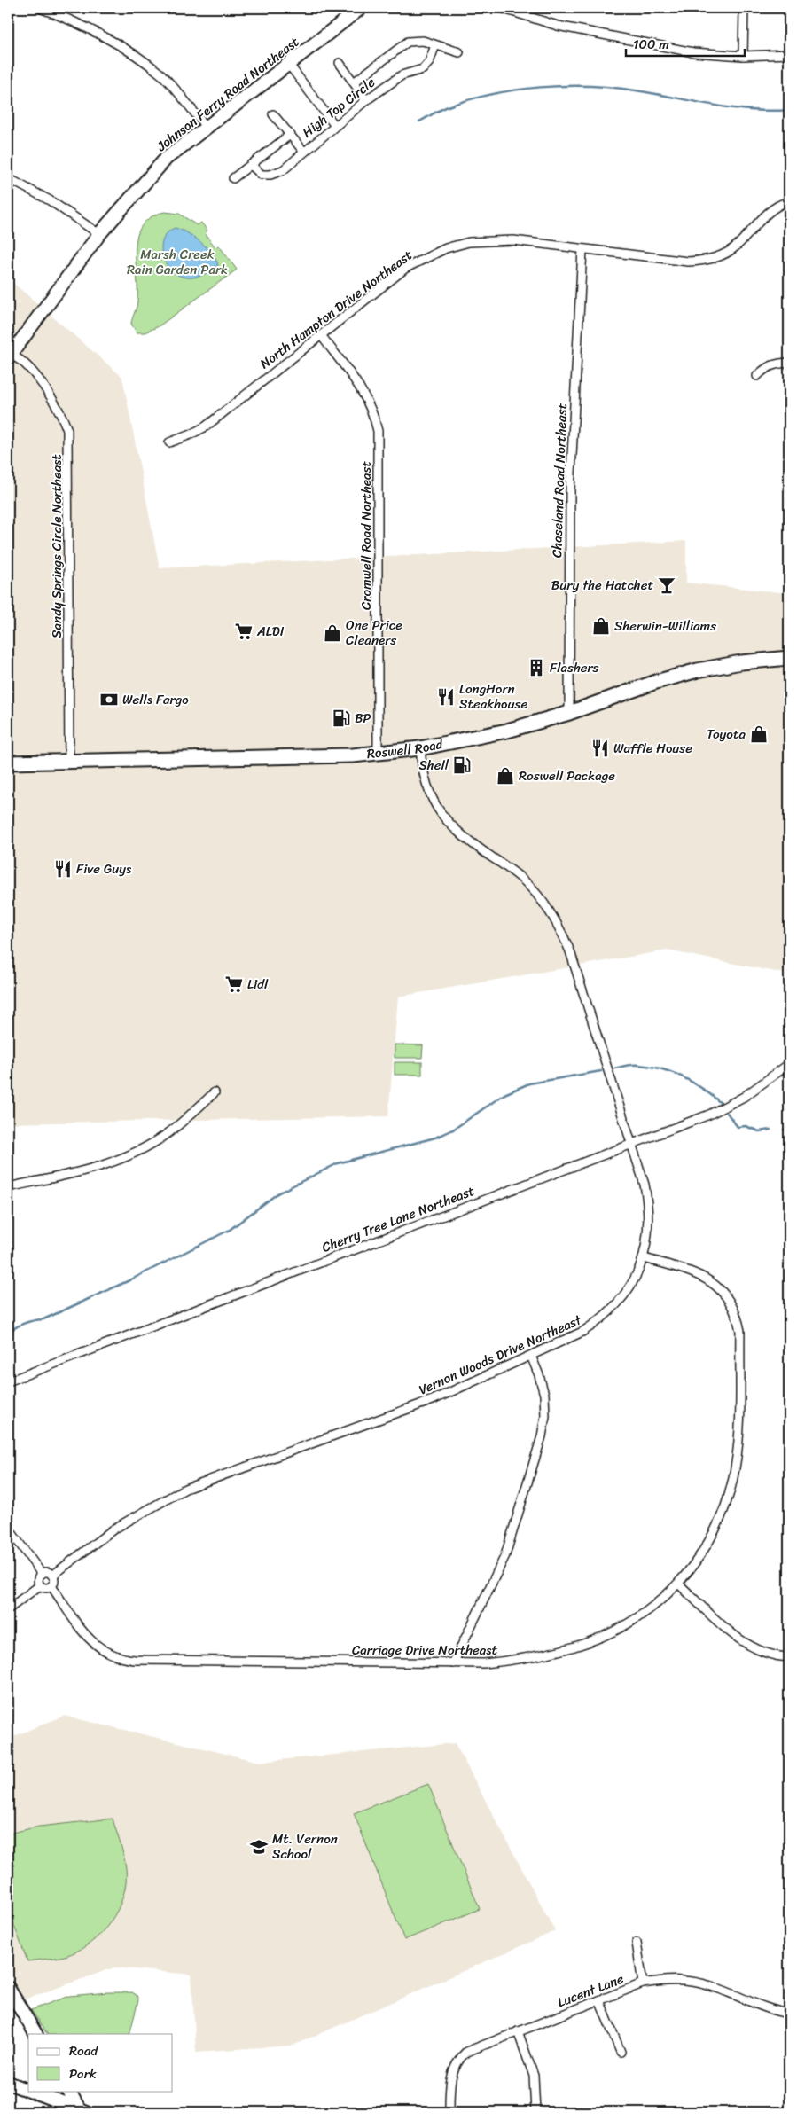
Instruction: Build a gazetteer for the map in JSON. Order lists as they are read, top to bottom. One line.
{"streets":{"main road":["Roswell Road"],"street":["Johnson Ferry Road Northeast","High Top Circle","North Hampton Drive Northeast","Chaseland Road Northeast","Cromwell Road Northeast","Sandy Springs Circle Northeast","Cherry Tree Lane Northeast","Vernon Woods Drive Northeast","Carriage Drive Northeast","Lucent Lane"]},"crossings":[["Johnson Ferry Road Northeast","Sandy Springs Circle Northeast"],["North Hampton Drive Northeast","Chaseland Road Northeast"],["North Hampton Drive Northeast","Cromwell Road Northeast"],["Chaseland Road Northeast","Roswell Road"],["Cromwell Road Northeast","Roswell Road"],["Sandy Springs Circle Northeast","Roswell Road"],["Roswell Road","Vernon Woods Drive Northeast"],["Cherry Tree Lane Northeast","Vernon Woods Drive Northeast"],["Vernon Woods Drive Northeast","Carriage Drive Northeast"]],"parks":["Marsh Creek Rain Garden Park"],"places":{"bar":["Bury the Hatchet"],"shop":["Sherwin-Williams","One Price Cleaners","Toyota","Roswell Package"],"supermarket":["ALDI","Lidl"],"building":["Flashers"],"restaurant":["LongHorn Steakhouse","Waffle House","Five Guys"],"bank":["Wells Fargo"],"fuel station":["BP","Shell"],"school or university":["Mt. Vernon School"]},"legend":["Road","Park"],"scale_bar":"100 m"}
